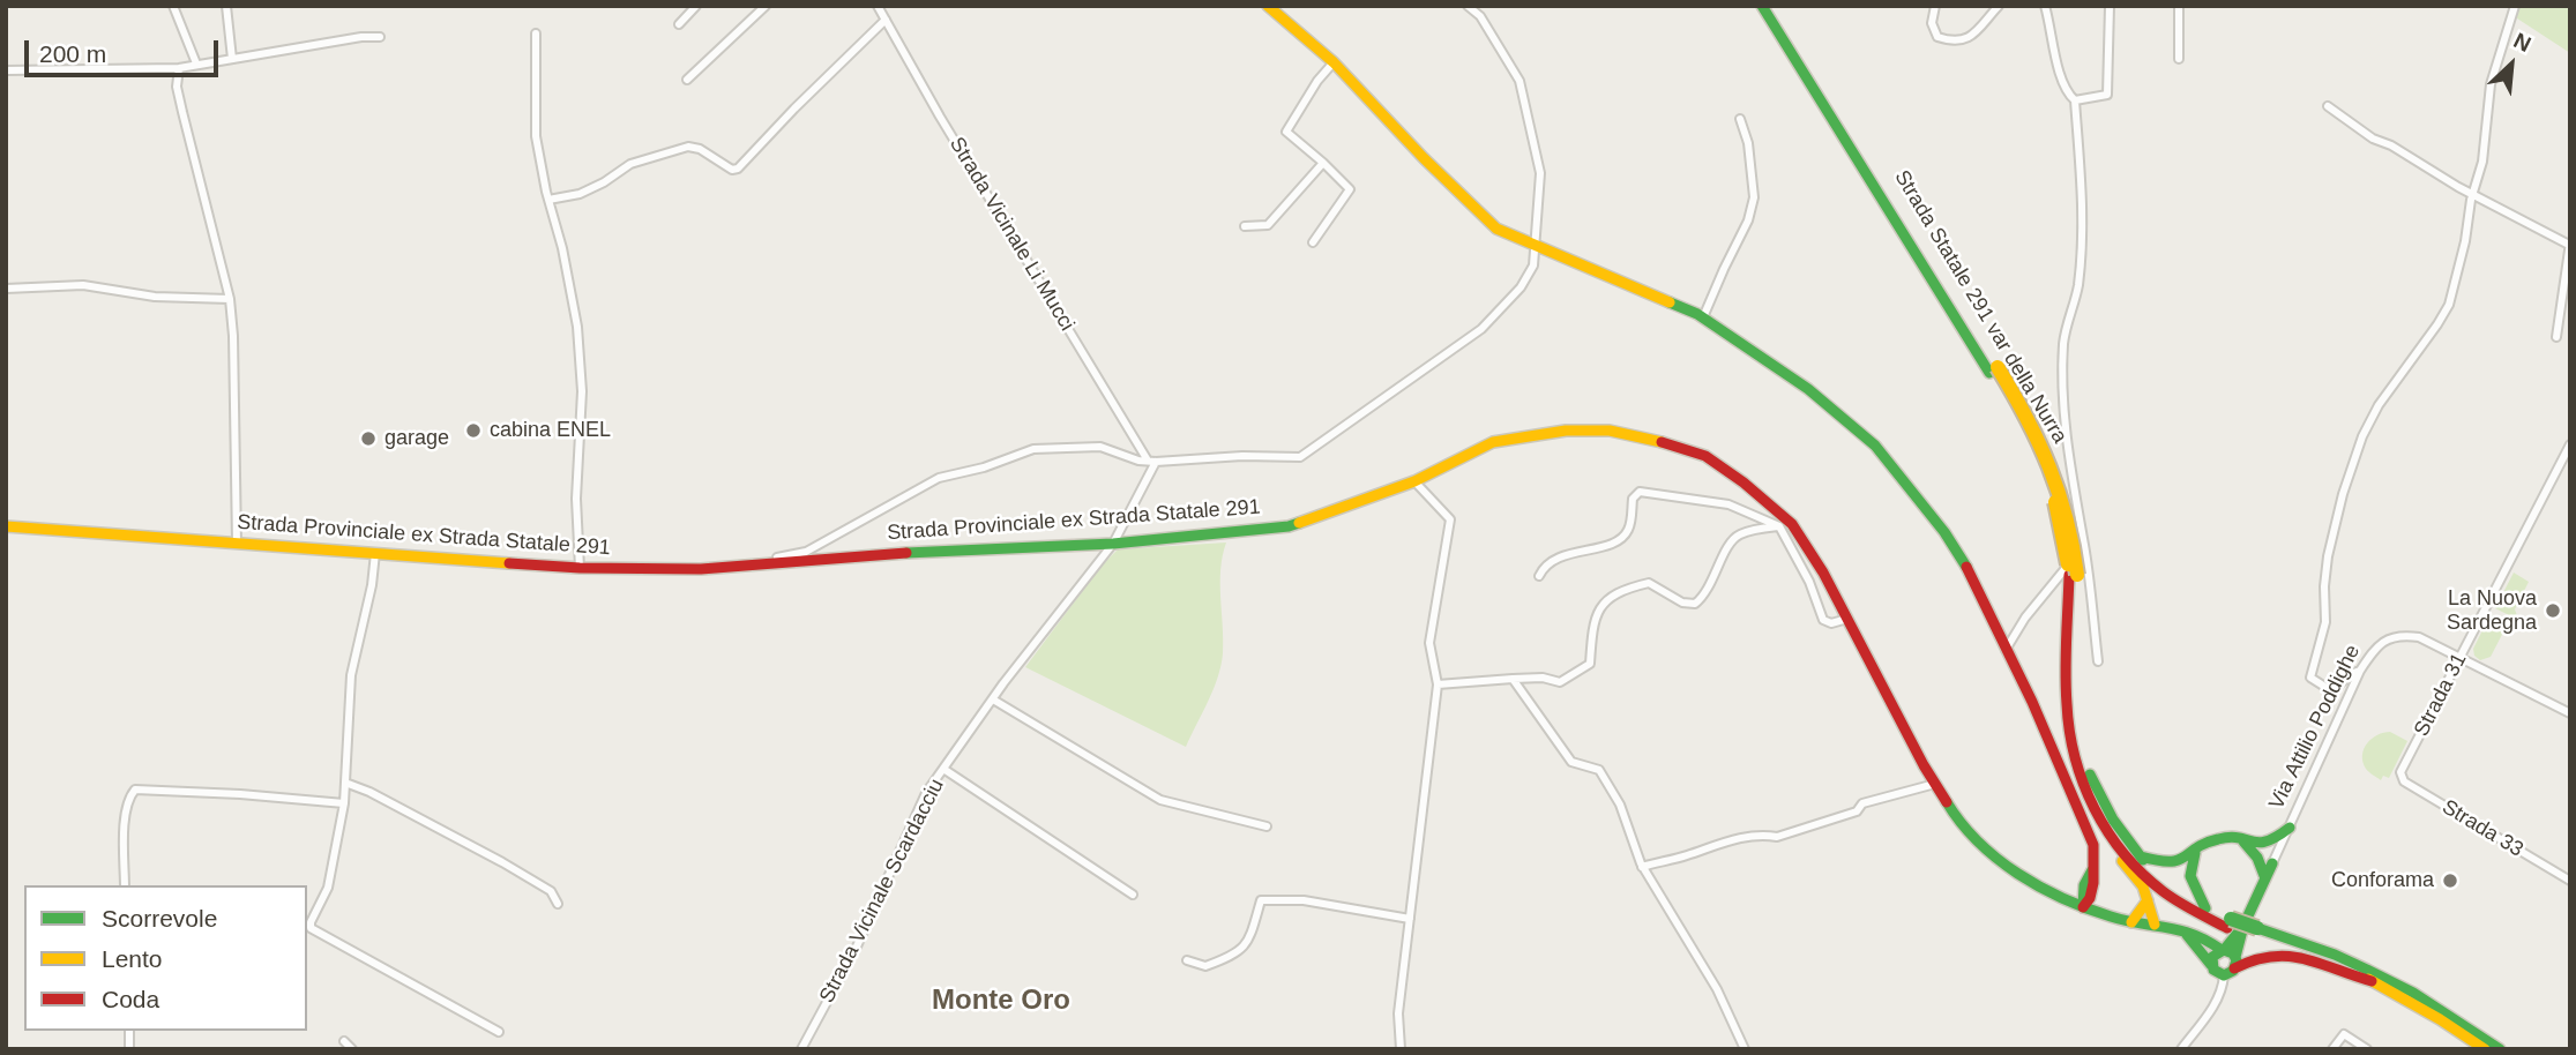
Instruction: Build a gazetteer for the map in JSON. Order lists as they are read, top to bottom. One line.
{"streets":{"main road":["Strada Statale 291 var della Nurra","Strada Provinciale ex Strada Statale 291","Via Attilio Poddighe"],"street":["Strada Vicinale Li Mucci","Strada 31","Strada 33","Strada Vicinale Scardacciu"]},"crossings":[["Strada Vicinale Li Mucci","Strada Vicinale Scardacciu"],["Strada Statale 291 var della Nurra","Via Attilio Poddighe"],["Strada Provinciale ex Strada Statale 291","Via Attilio Poddighe"],["Strada Provinciale ex Strada Statale 291","Strada Vicinale Scardacciu"],["Strada 31","Via Attilio Poddighe"],["Strada 31","Strada 33"]],"districts":["Monte Oro"],"places":["cabina ENEL","garage","La Nuova Sardegna","Conforama"],"legend":["Scorrevole","Lento","Coda"],"scale_bar":"200 m","north":"top right"}
